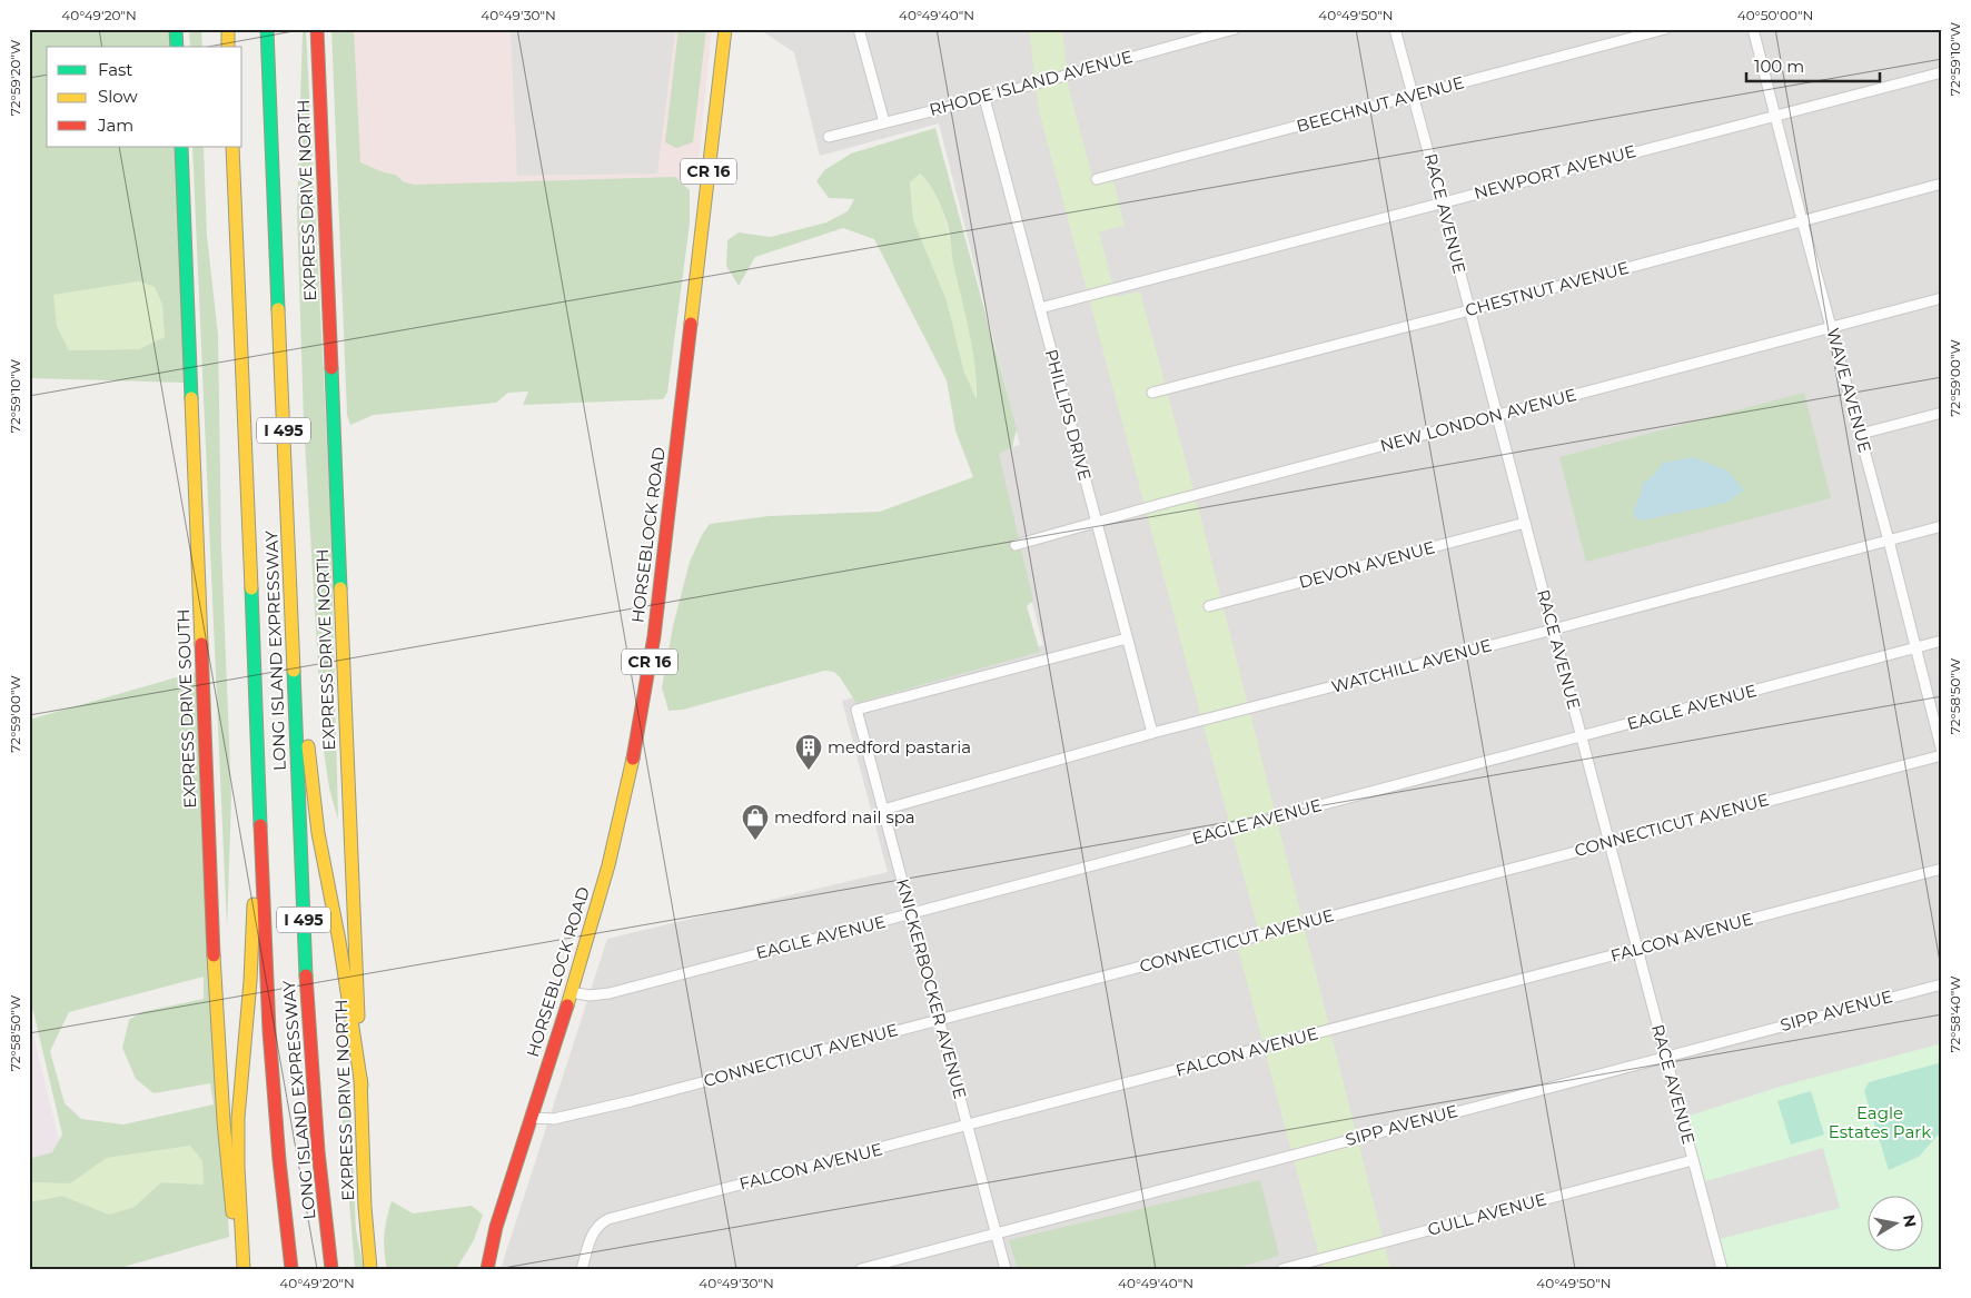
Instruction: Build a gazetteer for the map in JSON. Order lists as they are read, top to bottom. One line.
{"streets":{"main road":["CR 16","EXPRESS DRIVE NORTH","I 495","HORSEBLOCK ROAD","LONG ISLAND EXPRESSWAY","EXPRESS DRIVE SOUTH"],"street":["RHODE ISLAND AVENUE","BEECHNUT AVENUE","NEWPORT AVENUE","RACE AVENUE","CHESTNUT AVENUE","WAVE AVENUE","PHILLIPS DRIVE","NEW LONDON AVENUE","DEVON AVENUE","WATCHILL AVENUE","EAGLE AVENUE","CONNECTICUT AVENUE","FALCON AVENUE","KNICKERBOCKER AVENUE","SIPP AVENUE","GULL AVENUE"]},"crossings":[["RHODE ISLAND AVENUE","PHILLIPS DRIVE"],["BEECHNUT AVENUE","RACE AVENUE"],["NEWPORT AVENUE","RACE AVENUE"],["NEWPORT AVENUE","WAVE AVENUE"],["NEWPORT AVENUE","PHILLIPS DRIVE"],["RACE AVENUE","CHESTNUT AVENUE"],["RACE AVENUE","NEW LONDON AVENUE"],["RACE AVENUE","DEVON AVENUE"],["RACE AVENUE","WATCHILL AVENUE"],["RACE AVENUE","EAGLE AVENUE"],["RACE AVENUE","CONNECTICUT AVENUE"],["RACE AVENUE","FALCON AVENUE"],["RACE AVENUE","SIPP AVENUE"],["RACE AVENUE","GULL AVENUE"],["CHESTNUT AVENUE","WAVE AVENUE"],["WAVE AVENUE","NEW LONDON AVENUE"],["WAVE AVENUE","WATCHILL AVENUE"],["WAVE AVENUE","EAGLE AVENUE"],["WAVE AVENUE","CONNECTICUT AVENUE"],["PHILLIPS DRIVE","NEW LONDON AVENUE"],["PHILLIPS DRIVE","WATCHILL AVENUE"],["PHILLIPS DRIVE","KNICKERBOCKER AVENUE"],["HORSEBLOCK ROAD","EAGLE AVENUE"],["HORSEBLOCK ROAD","CONNECTICUT AVENUE"],["WATCHILL AVENUE","KNICKERBOCKER AVENUE"],["EAGLE AVENUE","KNICKERBOCKER AVENUE"],["CONNECTICUT AVENUE","KNICKERBOCKER AVENUE"],["FALCON AVENUE","KNICKERBOCKER AVENUE"],["KNICKERBOCKER AVENUE","SIPP AVENUE"]],"parks":["Eagle Estates Park"],"places":{"building":["medford pastaria"],"shop":["medford nail spa"]},"legend":["Fast","Slow","Jam"],"scale_bar":"100 m","north":"right","coordinates":["40°49'20\"N","40°49'30\"N","40°49'40\"N","40°49'50\"N","40°50'00\"N","72°59'10\"W","72°59'20\"W","72°59'00\"W","72°58'50\"W","72°58'40\"W"]}
